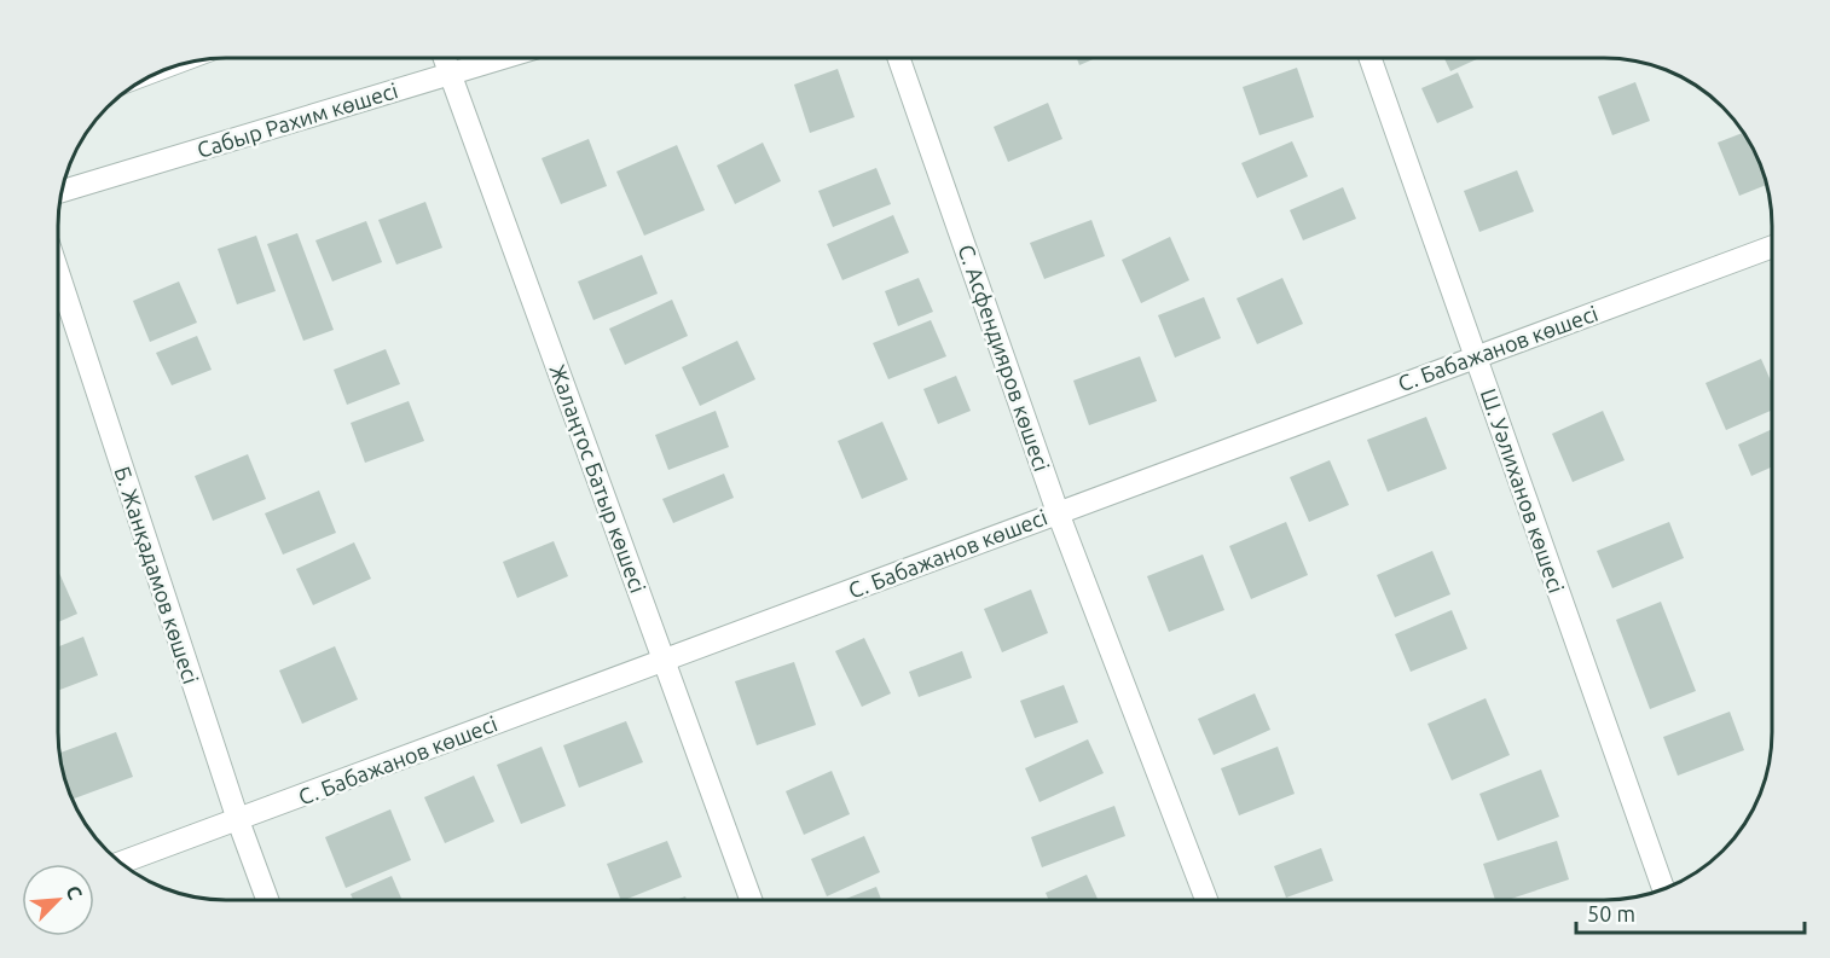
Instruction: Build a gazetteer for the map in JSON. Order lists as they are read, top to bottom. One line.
{"streets":{"street":["Сабыр Рахим көшесі","С. Бабажанов көшесі","С. Асфендияров көшесі","Жалаңтос Батыр көшесі","Ш. Уәлиханов көшесі","Б. Жанқадамов көшесі"]},"crossings":[["Сабыр Рахим көшесі","Жалаңтос Батыр көшесі"],["С. Бабажанов көшесі","С. Асфендияров көшесі"],["С. Бабажанов көшесі","Жалаңтос Батыр көшесі"],["С. Бабажанов көшесі","Ш. Уәлиханов көшесі"],["С. Бабажанов көшесі","Б. Жанқадамов көшесі"]],"scale_bar":"50 m","north":"top right"}
